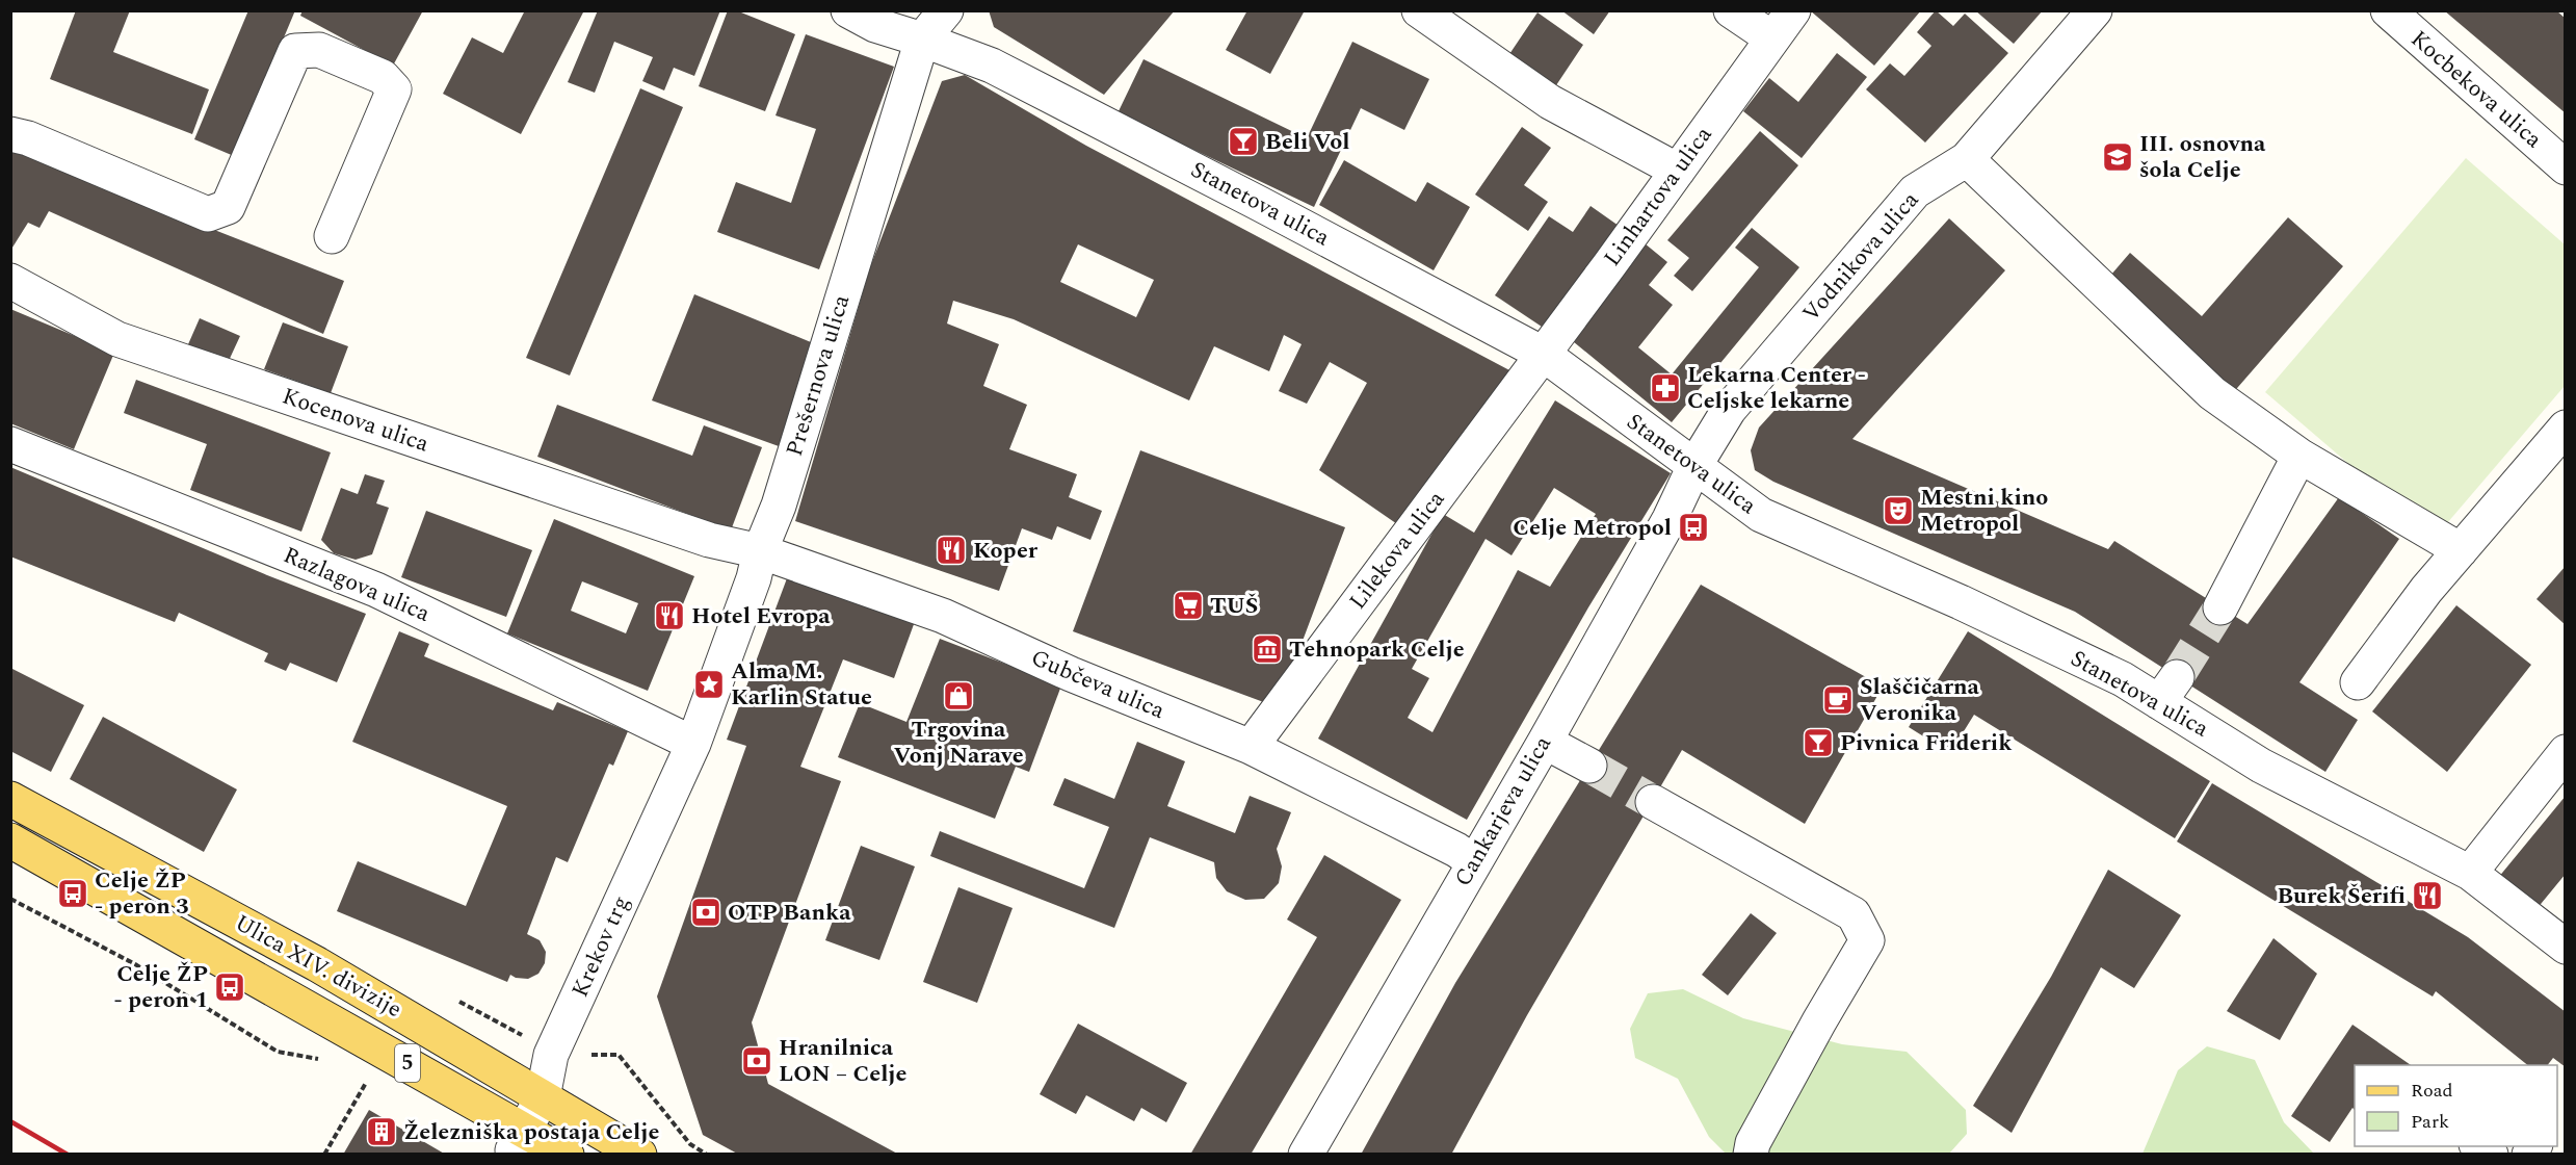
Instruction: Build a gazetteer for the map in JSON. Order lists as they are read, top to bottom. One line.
{"streets":{"main road":["Ulica XIV. divizije","5"],"street":["Kocbekova ulica","Linhartova ulica","Stanetova ulica","Vodnikova ulica","Prešernova ulica","Kocenova ulica","Lilekova ulica","Razlagova ulica","Gubčeva ulica","Cankarjeva ulica","Krekov trg"]},"crossings":[["Linhartova ulica","Stanetova ulica"],["Linhartova ulica","Lilekova ulica"],["Stanetova ulica","Vodnikova ulica"],["Stanetova ulica","Prešernova ulica"],["Stanetova ulica","Lilekova ulica"],["Stanetova ulica","Cankarjeva ulica"],["Vodnikova ulica","Cankarjeva ulica"],["Prešernova ulica","Razlagova ulica"],["Prešernova ulica","Gubčeva ulica"],["Prešernova ulica","Krekov trg"],["Kocenova ulica","Gubčeva ulica"],["Lilekova ulica","Gubčeva ulica"],["Razlagova ulica","Krekov trg"],["Gubčeva ulica","Cankarjeva ulica"],["Krekov trg","Ulica XIV. divizije"]],"places":{"bar":["Beli Vol","Pivnica Friderik"],"school or university":["III. osnovna šola Celje"],"pharmacy":["Lekarna Center - Celjske lekarne"],"theatre":["Mestni kino Metropol"],"bus stop":["Celje Metropol","Celje ŽP - peron 3","Celje ŽP - peron 1"],"restaurant":["Koper","Hotel Evropa","Burek Šerifi"],"supermarket":["TUŠ"],"museum":["Tehnopark Celje"],"place":["Alma M. Karlin Statue"],"shop":["Trgovina Vonj Narave"],"cafe":["Slaščičarna Veronika"],"bank":["OTP Banka","Hranilnica LON – Celje"],"building":["Železniška postaja Celje"]},"legend":["Road","Park"]}
